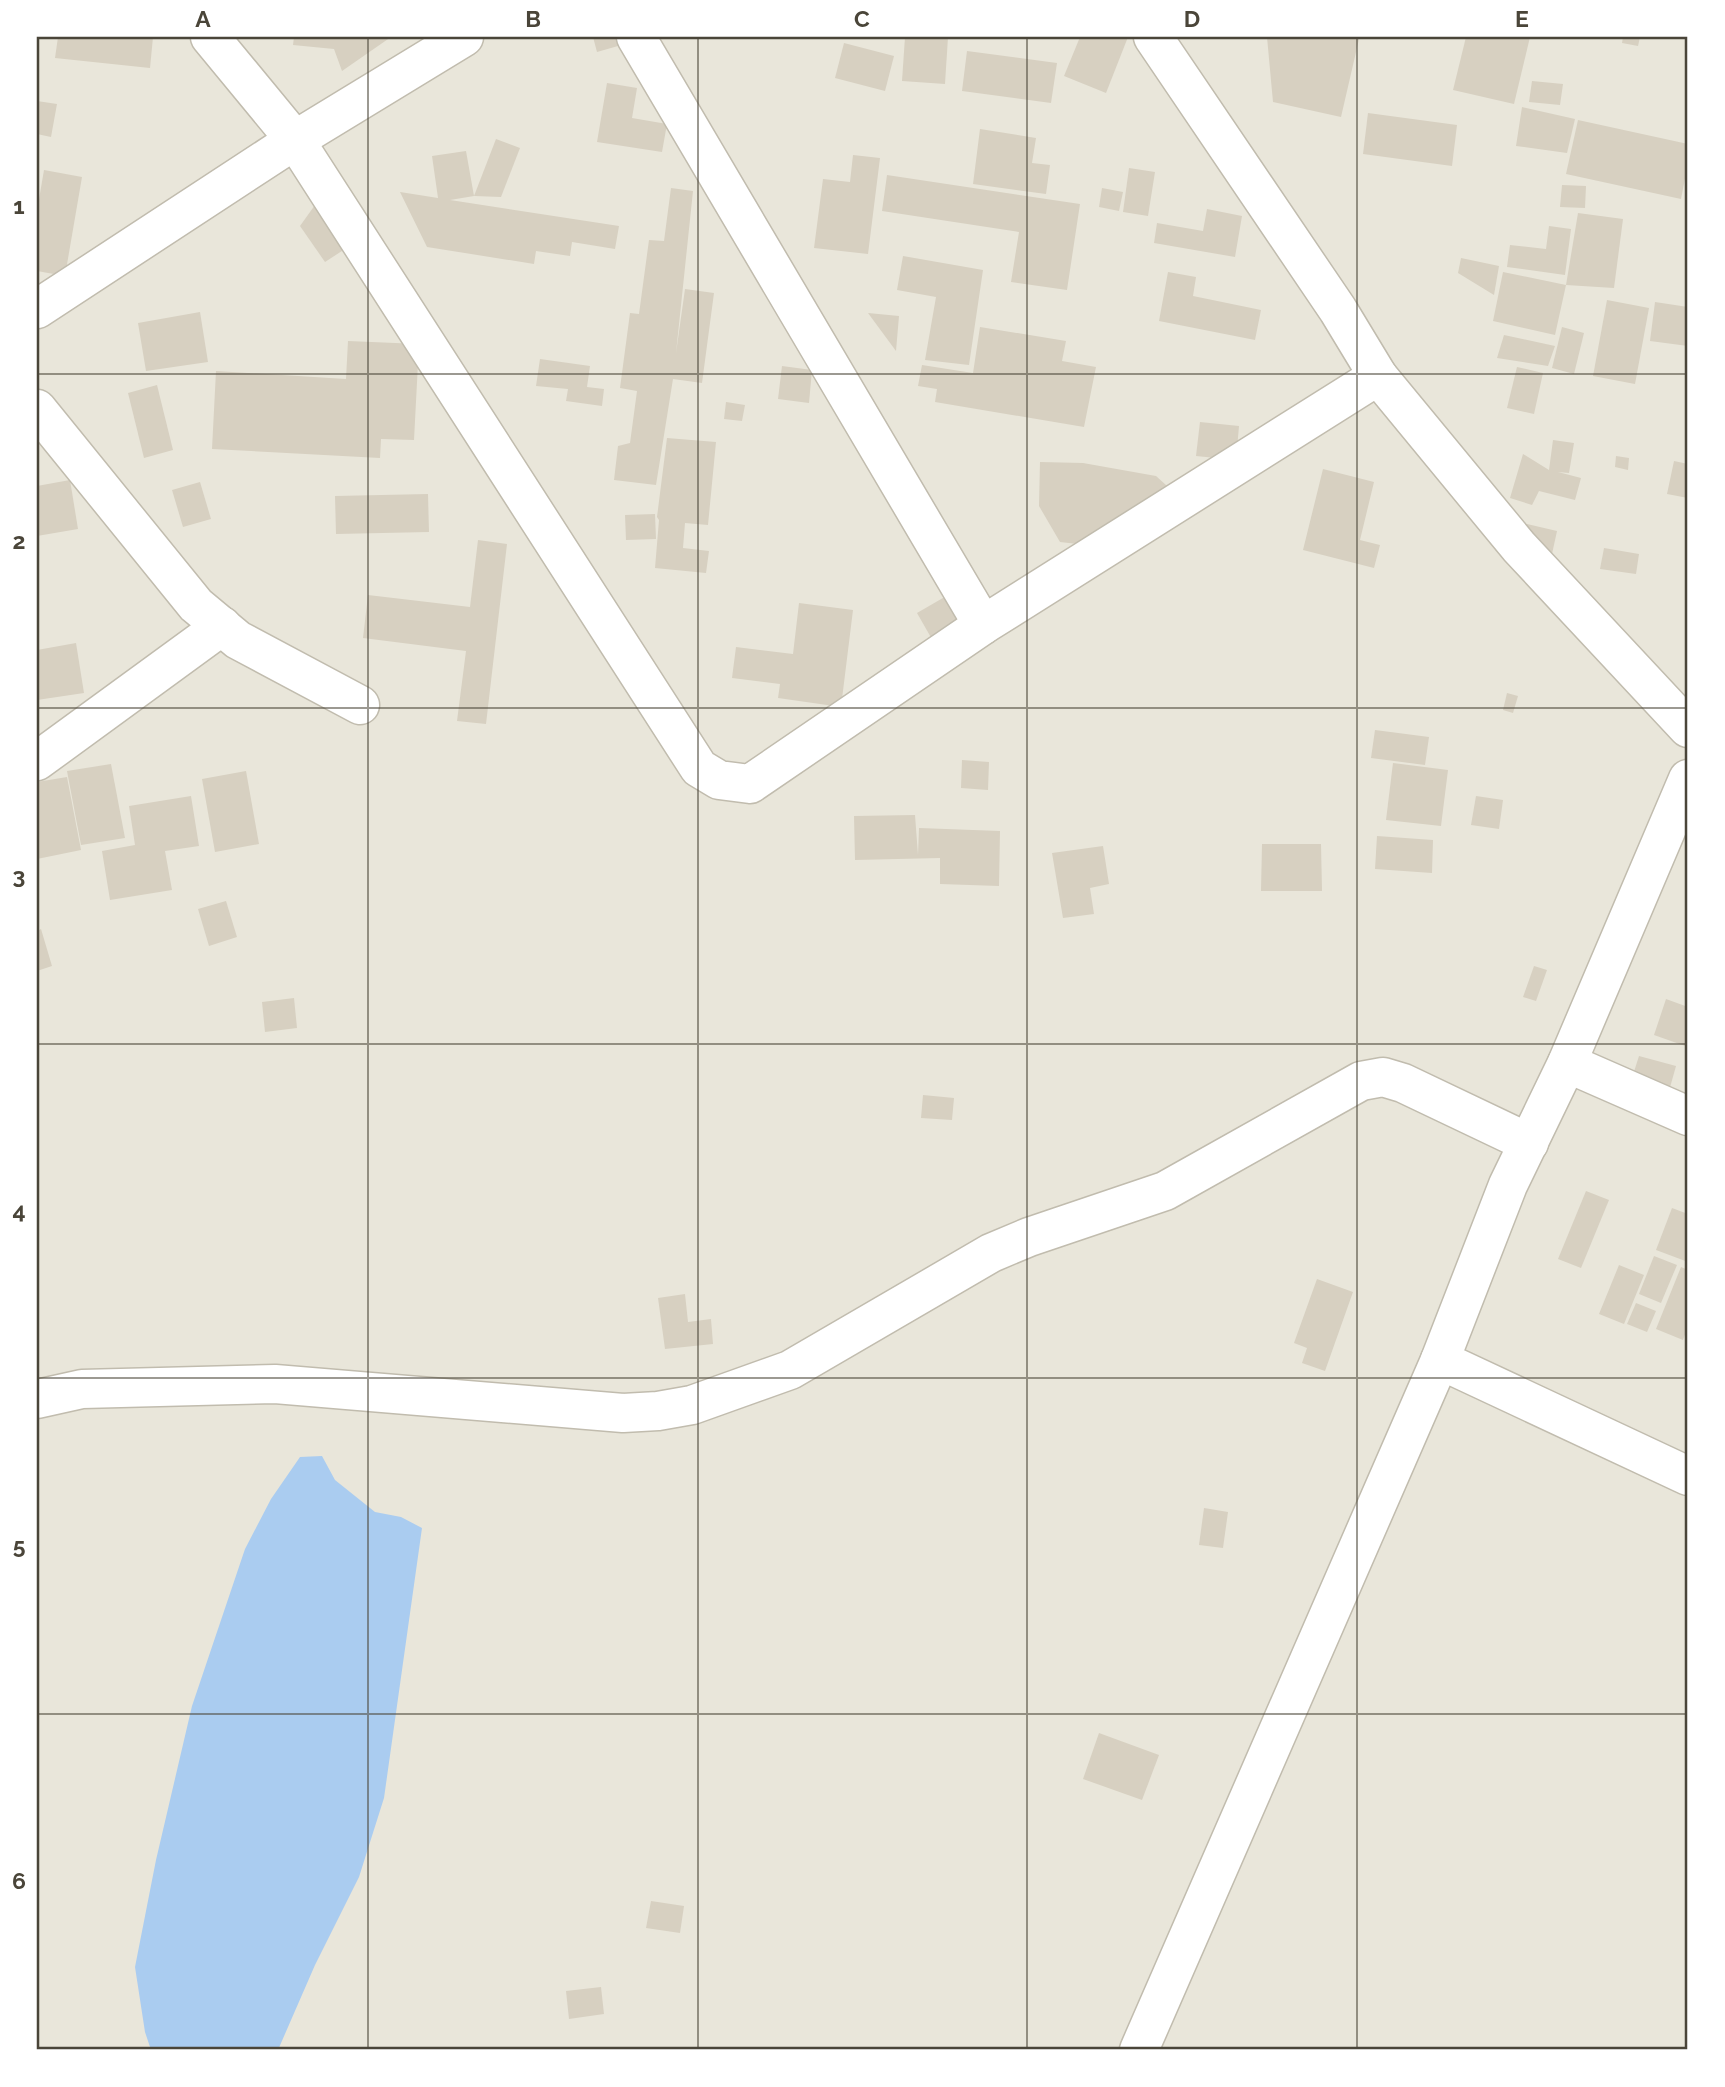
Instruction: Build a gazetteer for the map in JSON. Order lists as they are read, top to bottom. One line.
{"grid":{"columns":["A","B","C","D","E"],"rows":["1","2","3","4","5","6"]}}
